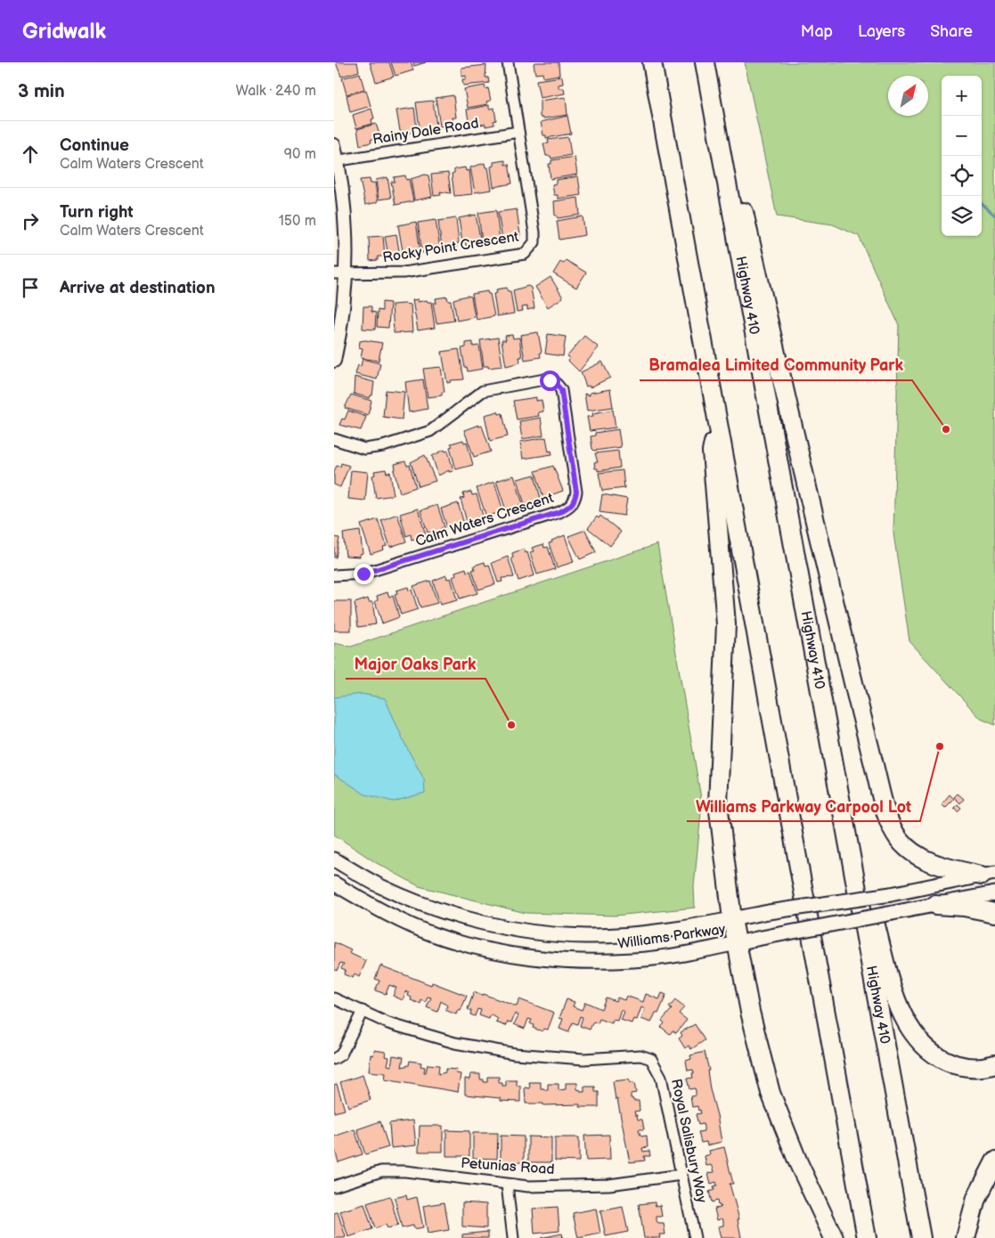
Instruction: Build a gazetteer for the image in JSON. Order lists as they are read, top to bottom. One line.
{"streets":{"highway":["Highway 410"],"main road":["Williams Parkway"],"street":["Rainy Dale Road","Rocky Point Crescent","Calm Waters Crescent","Royal Salisbury Way","Petunias Road"]},"crossings":[["Rainy Dale Road","Rocky Point Crescent"],["Royal Salisbury Way","Petunias Road"]],"places":["Bramalea Limited Community Park","Major Oaks Park","Williams Parkway Carpool Lot"],"north":"top right","page":{"header":"Gridwalk","nav":["Map","Layers","Share"],"heading":["3 min","Walk · 240 m"],"map_buttons":["+","−"],"list":[["Continue","Calm Waters Crescent","90 m"],["Turn right","Calm Waters Crescent","150 m"],"Arrive at destination"]}}
